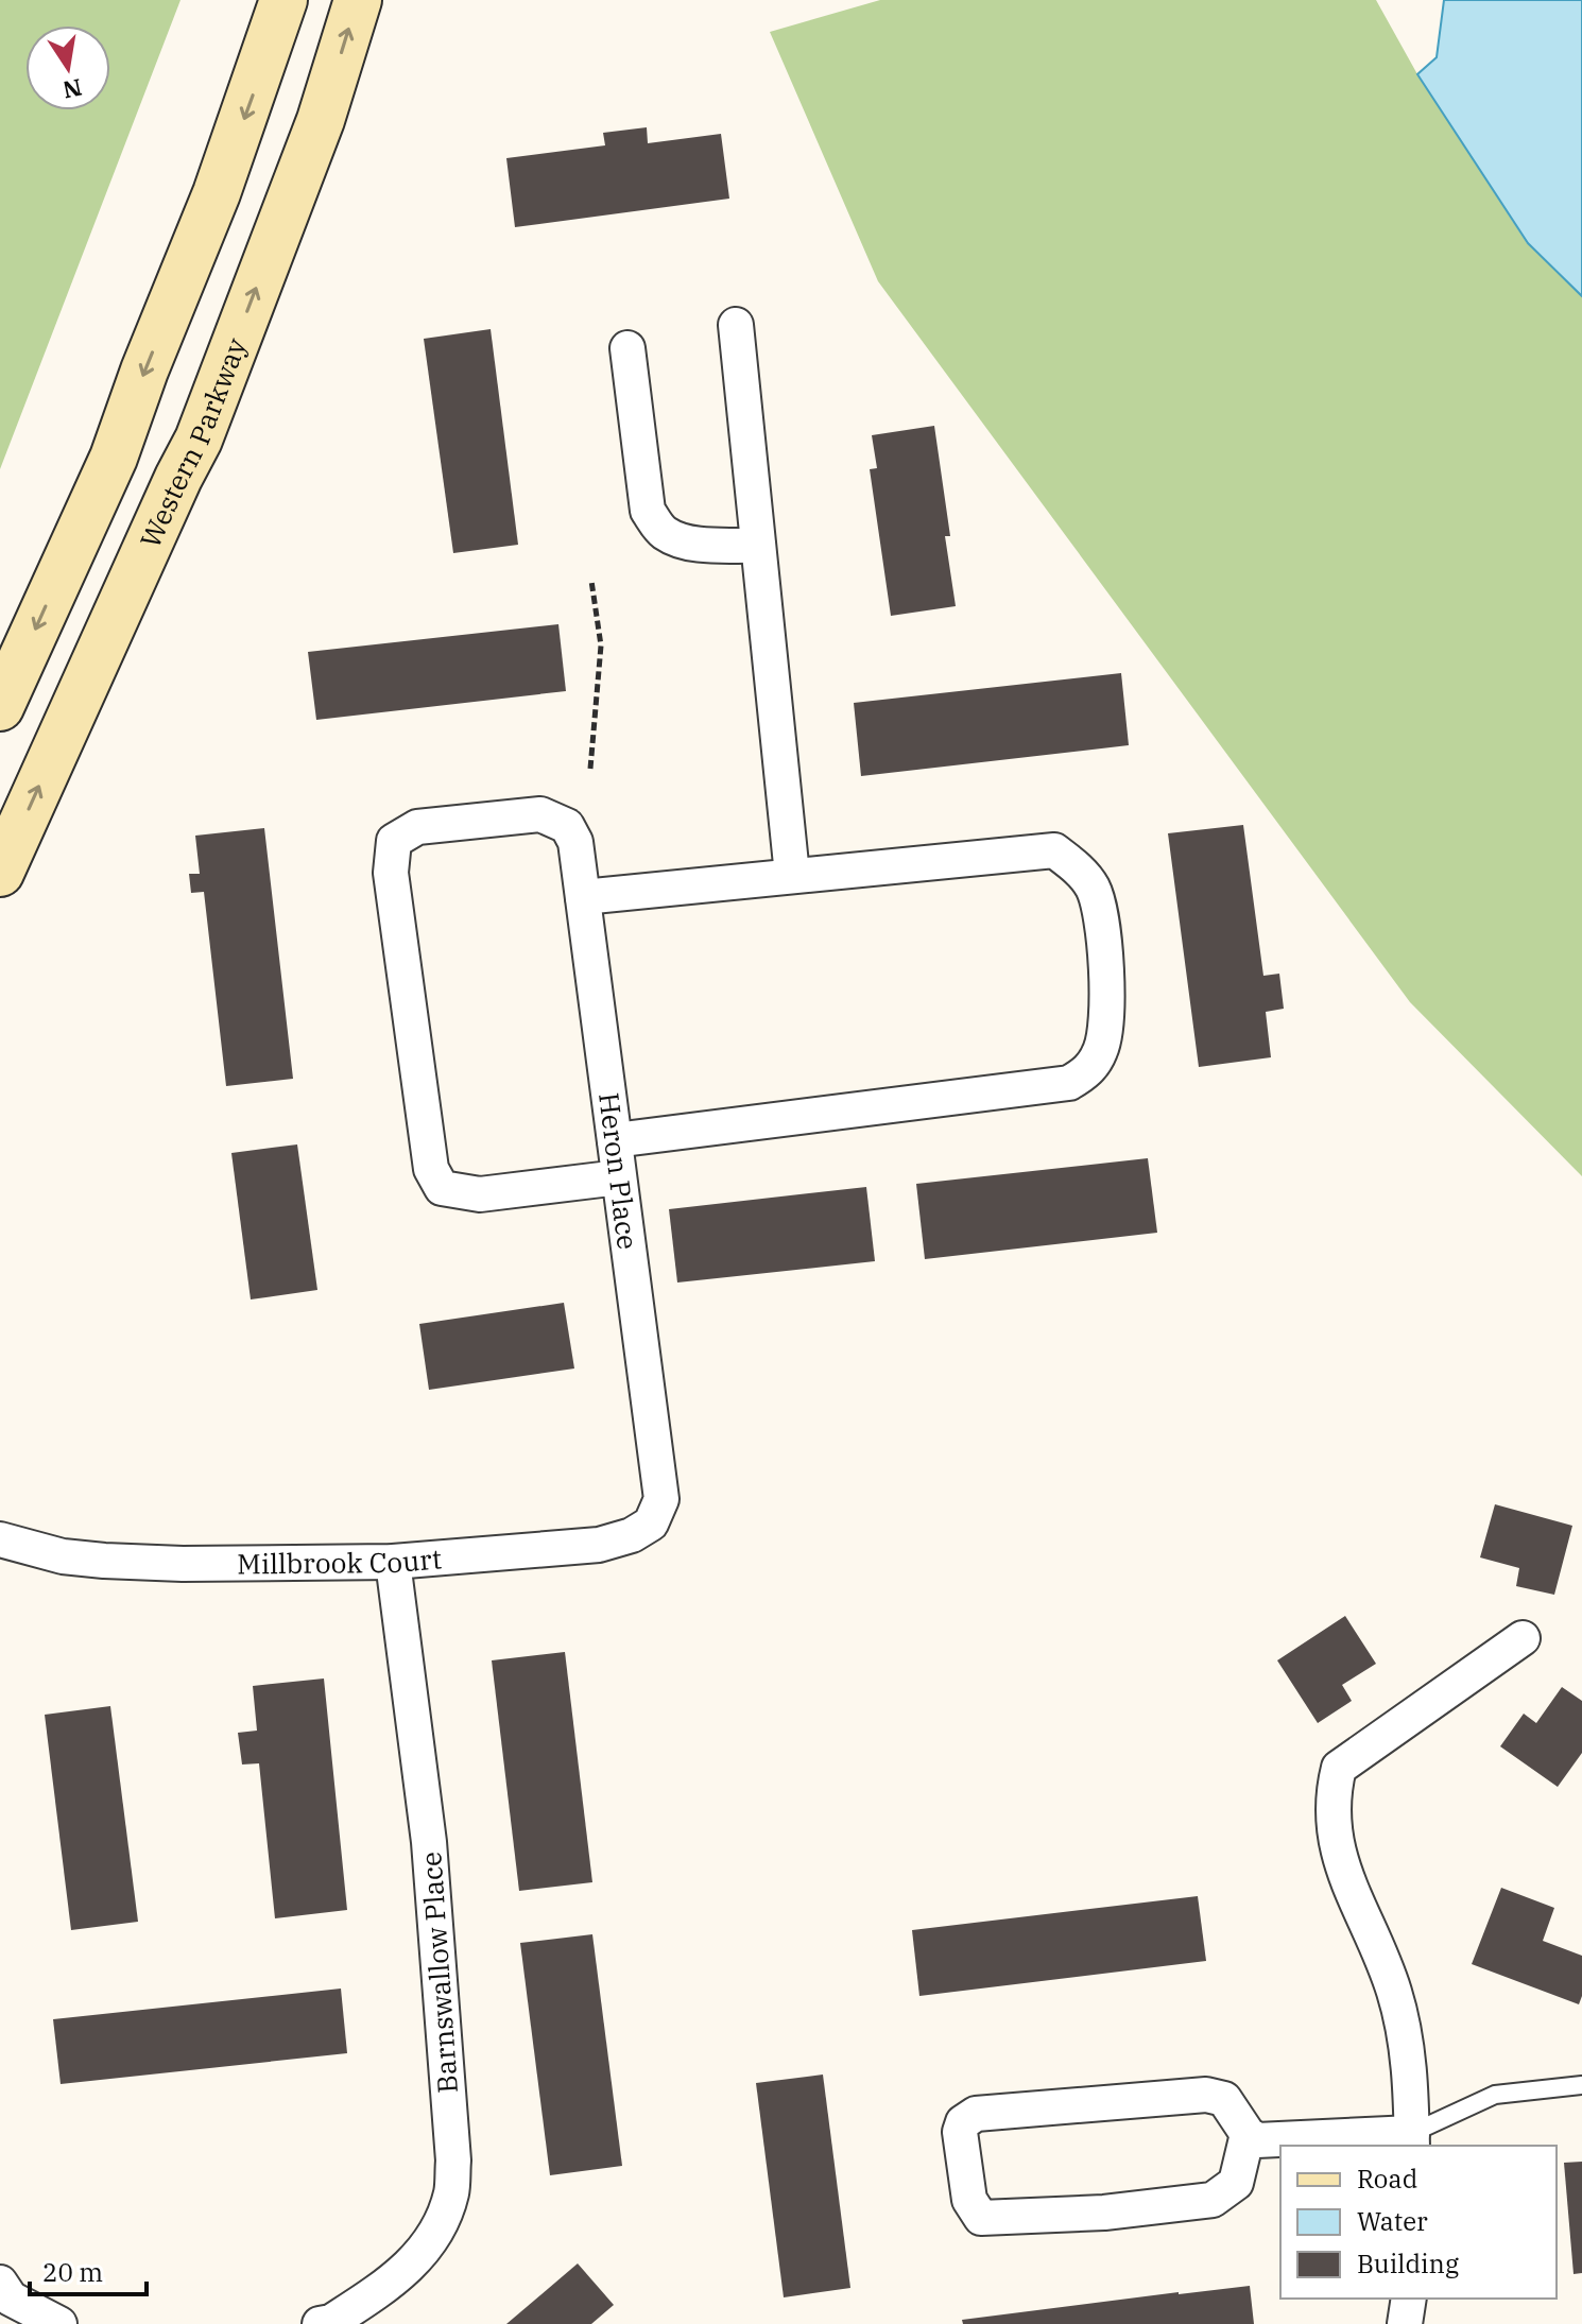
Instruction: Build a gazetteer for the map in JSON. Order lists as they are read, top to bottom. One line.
{"streets":{"main road":["Western Parkway"],"street":["Heron Place","Millbrook Court","Barnswallow Place"]},"crossings":[["Heron Place","Millbrook Court"],["Millbrook Court","Barnswallow Place"]],"legend":["Road","Water","Building"],"scale_bar":"20 m","north":"bottom"}
